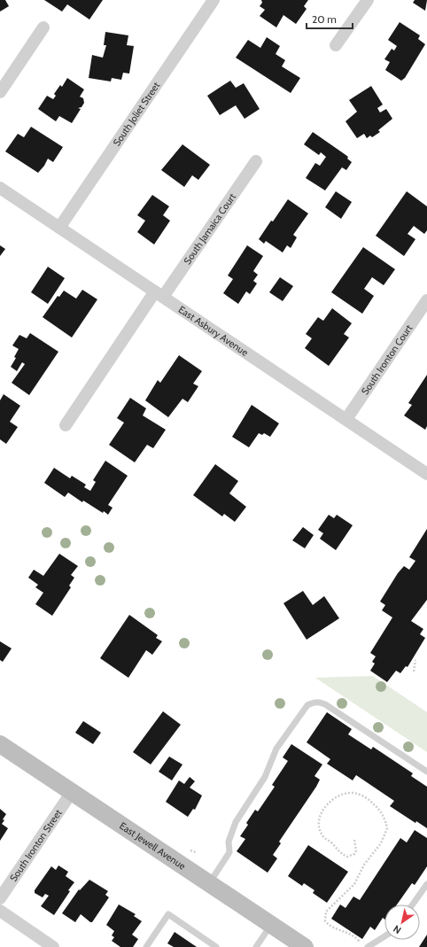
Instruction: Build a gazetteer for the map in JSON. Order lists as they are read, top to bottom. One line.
{"streets":{"street":["South Joliet Street","South Jamaica Court","East Asbury Avenue","South Ironton Court","South Ironton Street","East Jewell Avenue"]},"crossings":[["South Joliet Street","East Asbury Avenue"],["South Jamaica Court","East Asbury Avenue"],["East Asbury Avenue","South Ironton Court"],["South Ironton Street","East Jewell Avenue"]],"scale_bar":"20 m","north":"bottom left"}
